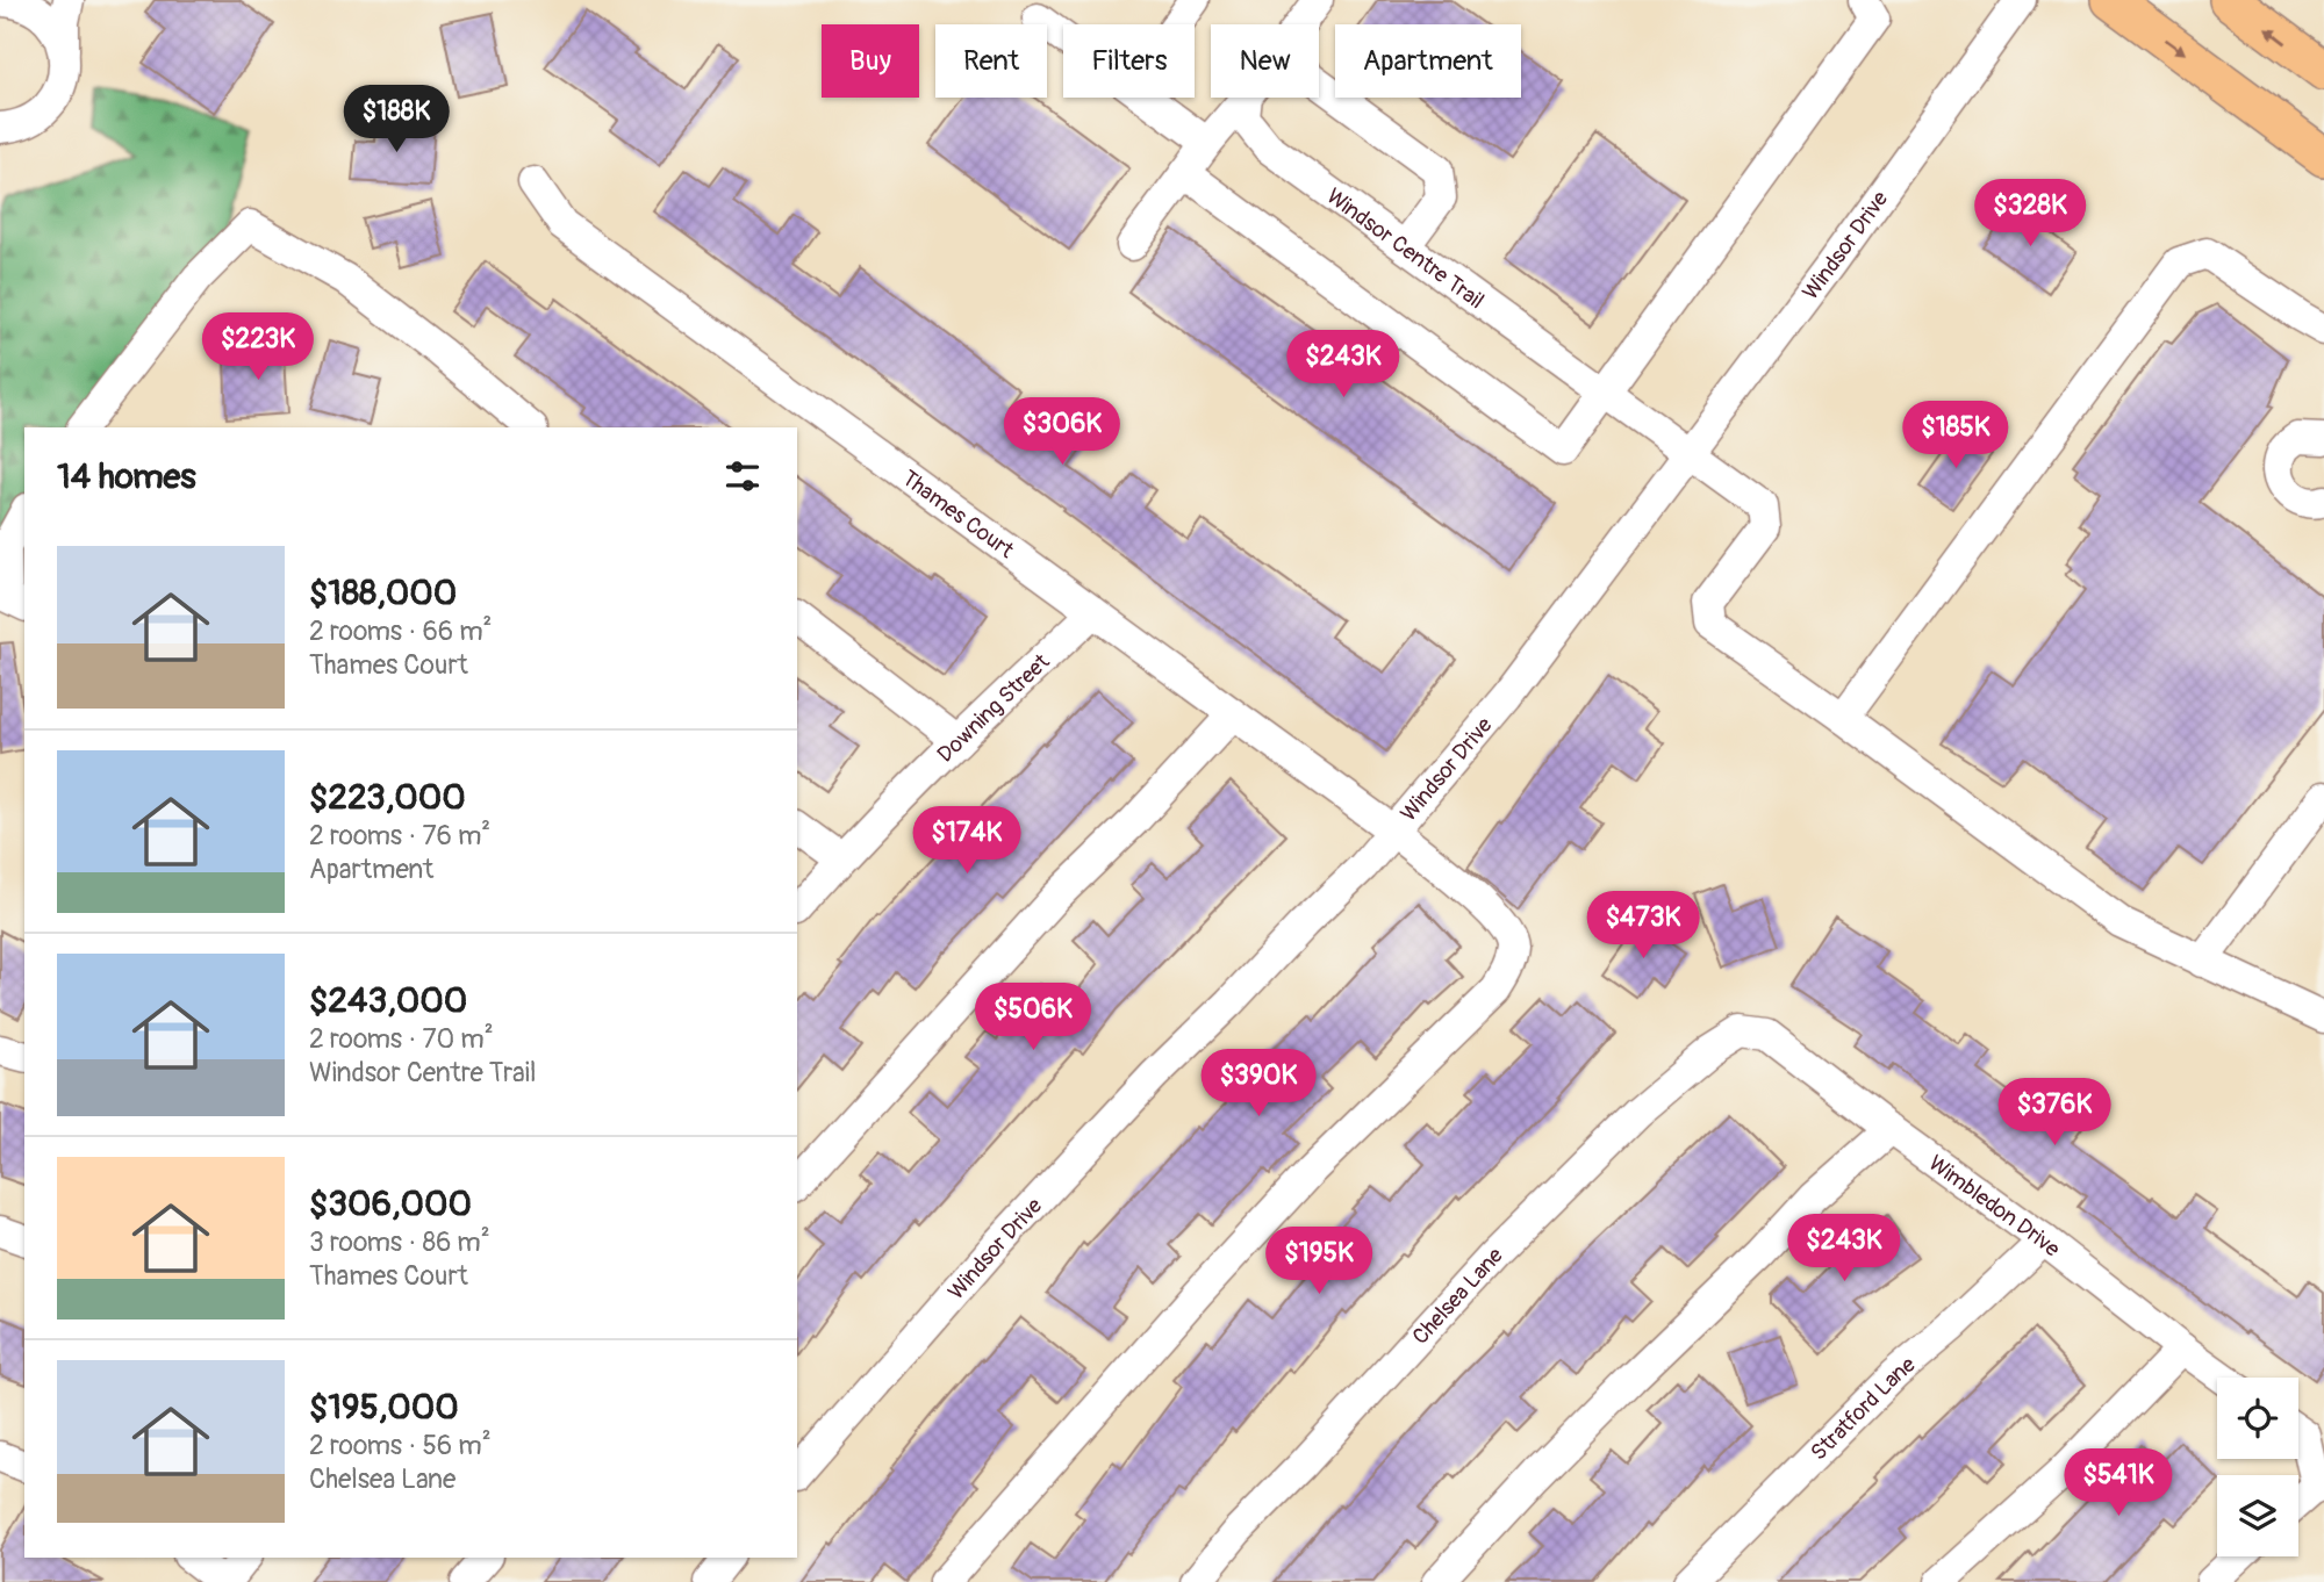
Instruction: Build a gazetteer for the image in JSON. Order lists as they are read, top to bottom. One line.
{"streets":{"street":["Windsor Drive","Windsor Centre Trail","Thames Court","Downing Street","Wimbledon Drive","Chelsea Lane","Stratford Lane"]},"crossings":[["Windsor Drive","Windsor Centre Trail"],["Windsor Drive","Thames Court"],["Thames Court","Downing Street"],["Wimbledon Drive","Chelsea Lane"],["Wimbledon Drive","Stratford Lane"]],"page":{"chip":["Buy","Rent","Filters","New","Apartment"],"price":["$188K","$328K","$223K","$243K","$306K","$185K","$174K","$473K","$506K","$390K","$376K","$243K","$195K","$541K"],"heading":"14 homes","list":[{"name":"$188,000","note":"2 rooms · 66 m² · Thames Court"},{"name":"$223,000","note":"2 rooms · 76 m² · Apartment"},{"name":"$243,000","note":"2 rooms · 70 m² · Windsor Centre Trail"},{"name":"$306,000","note":"3 rooms · 86 m² · Thames Court"},{"name":"$195,000","note":"2 rooms · 56 m² · Chelsea Lane"}]}}
